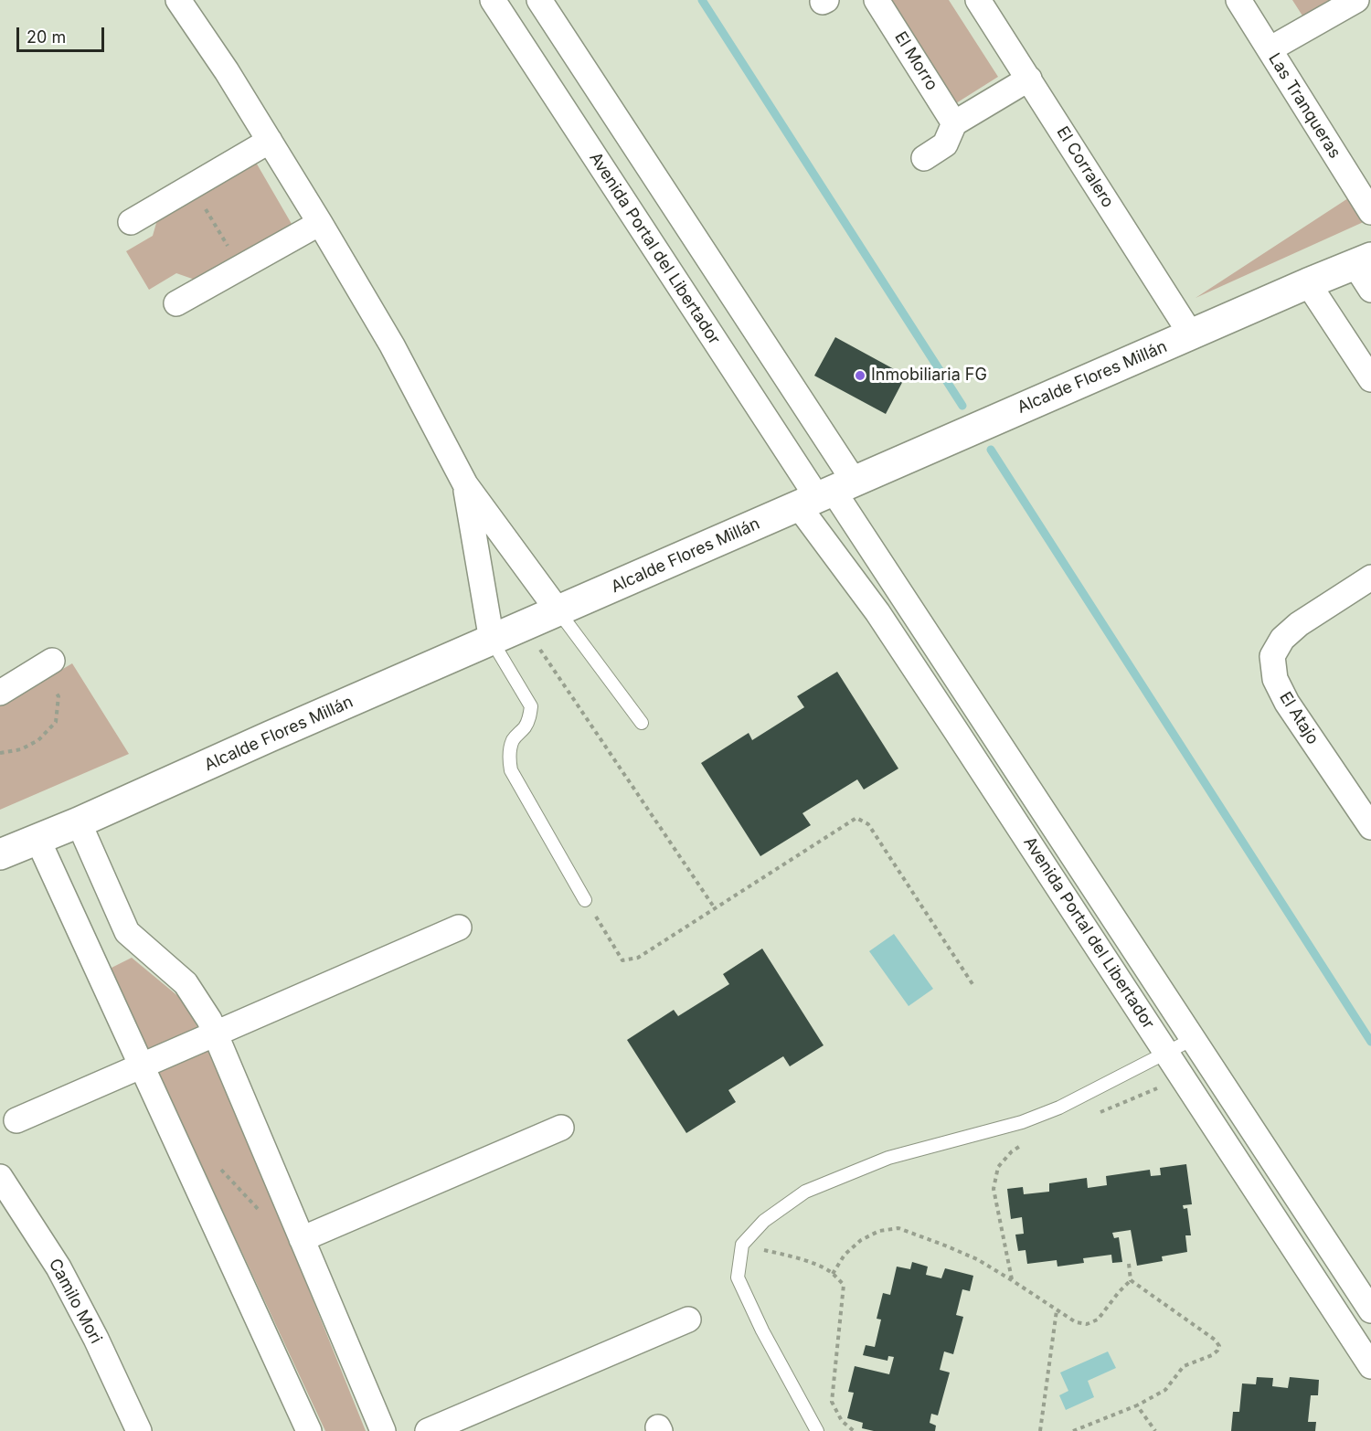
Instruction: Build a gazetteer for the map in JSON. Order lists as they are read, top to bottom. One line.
{"streets":{"street":["El Morro","Las Tranqueras","El Corralero","Avenida Portal del Libertador","Alcalde Flores Millán","El Atajo","Camilo Mori"]},"crossings":[["El Corralero","Alcalde Flores Millán"],["Avenida Portal del Libertador","Alcalde Flores Millán"]],"places":["Inmobiliaria FG"],"scale_bar":"20 m"}
